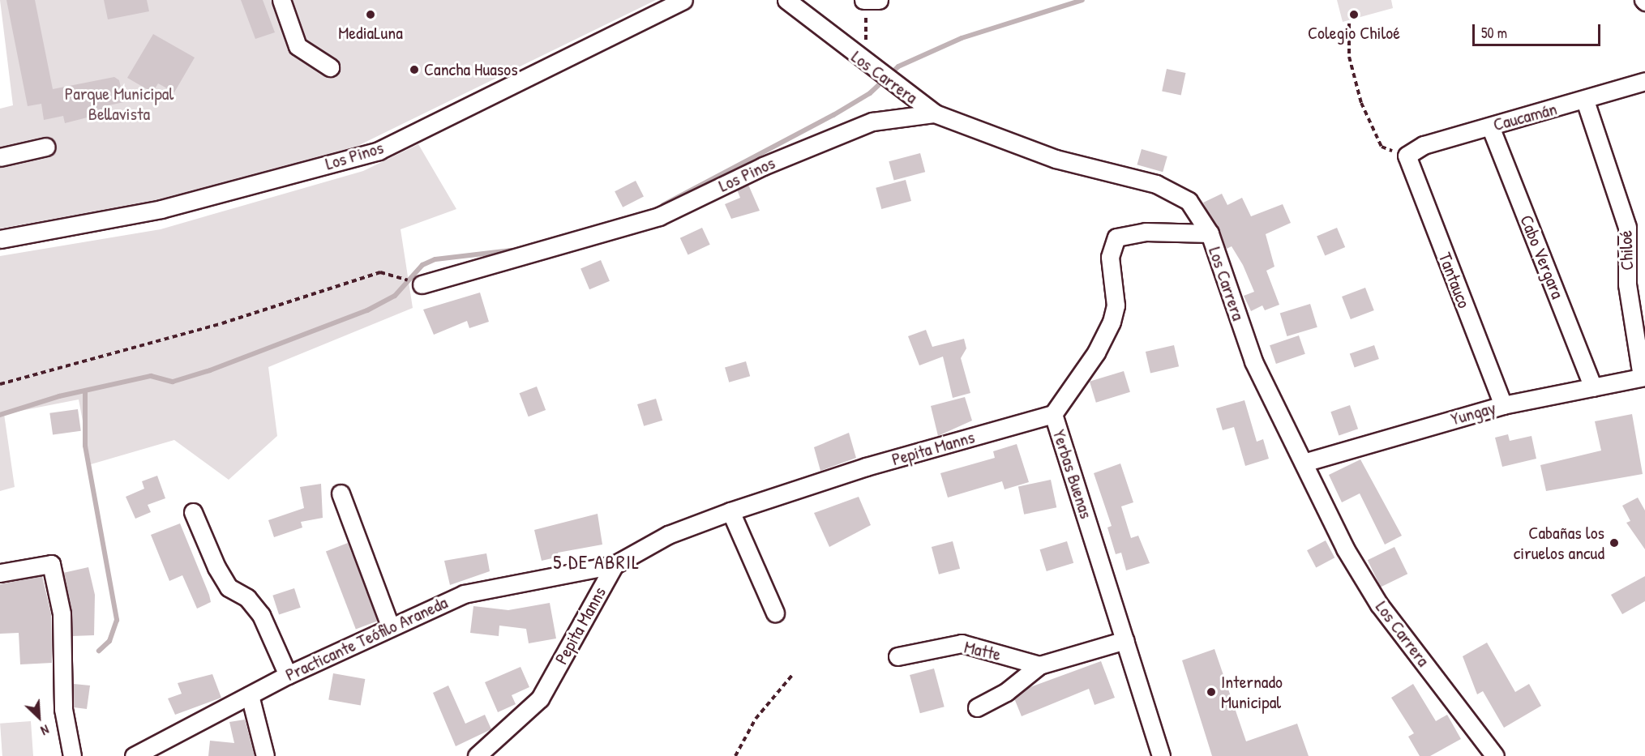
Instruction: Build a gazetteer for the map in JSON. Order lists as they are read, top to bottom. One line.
{"streets":{"street":["Los Carrera","Caucamán","Los Pinos","Chiloé","Cabo Vergara","Tantauco","Yungay","Pepita Manns","Yerbas Buenas","Practicante Teófilo Araneda","Matte"]},"crossings":[["Los Carrera","Los Pinos"],["Los Carrera","Yungay"],["Los Carrera","Yerbas Buenas"],["Caucamán","Chiloé"],["Caucamán","Cabo Vergara"],["Caucamán","Tantauco"],["Chiloé","Yungay"],["Cabo Vergara","Yungay"],["Tantauco","Yungay"],["Pepita Manns","Yerbas Buenas"],["Pepita Manns","Practicante Teófilo Araneda"],["Yerbas Buenas","Matte"]],"districts":["5 DE ABRIL"],"parks":["Parque Municipal Bellavista"],"places":["MediaLuna","Colegio Chiloé","Cancha Huasos","Cabañas los ciruelos ancud","Internado Municipal"],"scale_bar":"50 m","north":"bottom right"}
